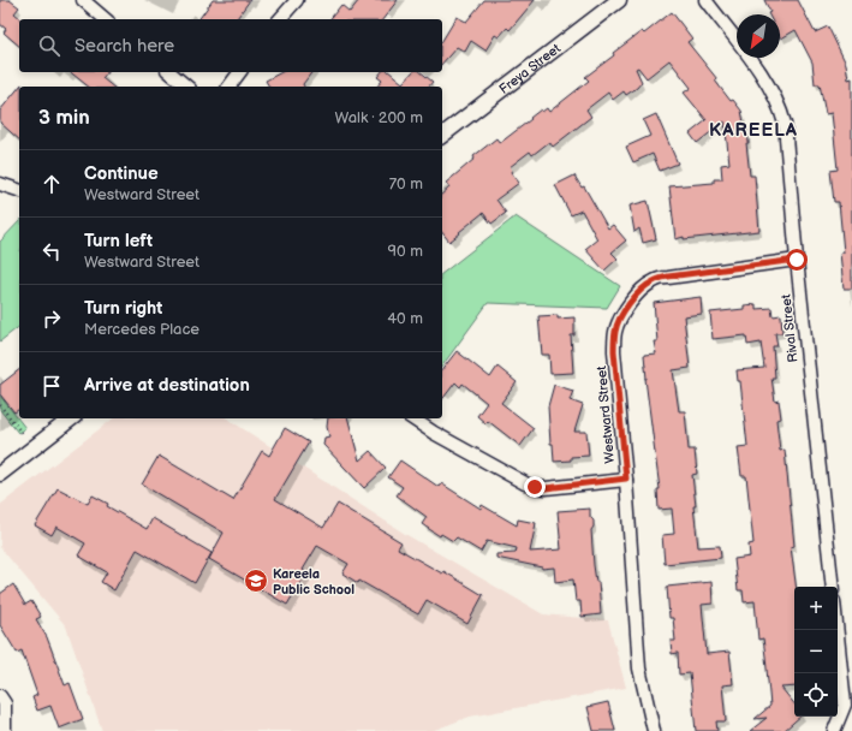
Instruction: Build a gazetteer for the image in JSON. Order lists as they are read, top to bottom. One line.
{"streets":{"street":["Freya Street","Rival Street","Westward Street"]},"crossings":[["Rival Street","Westward Street"]],"districts":["KAREELA"],"places":{"school or university":["Kareela Public School"]},"north":"bottom left","page":{"search":"Search here","heading":["3 min","Walk · 200 m"],"list":[["Continue","Westward Street","70 m"],["Turn left","Westward Street","90 m"],["Turn right","Mercedes Place","40 m"],"Arrive at destination"],"map_buttons":["+","−"]}}
